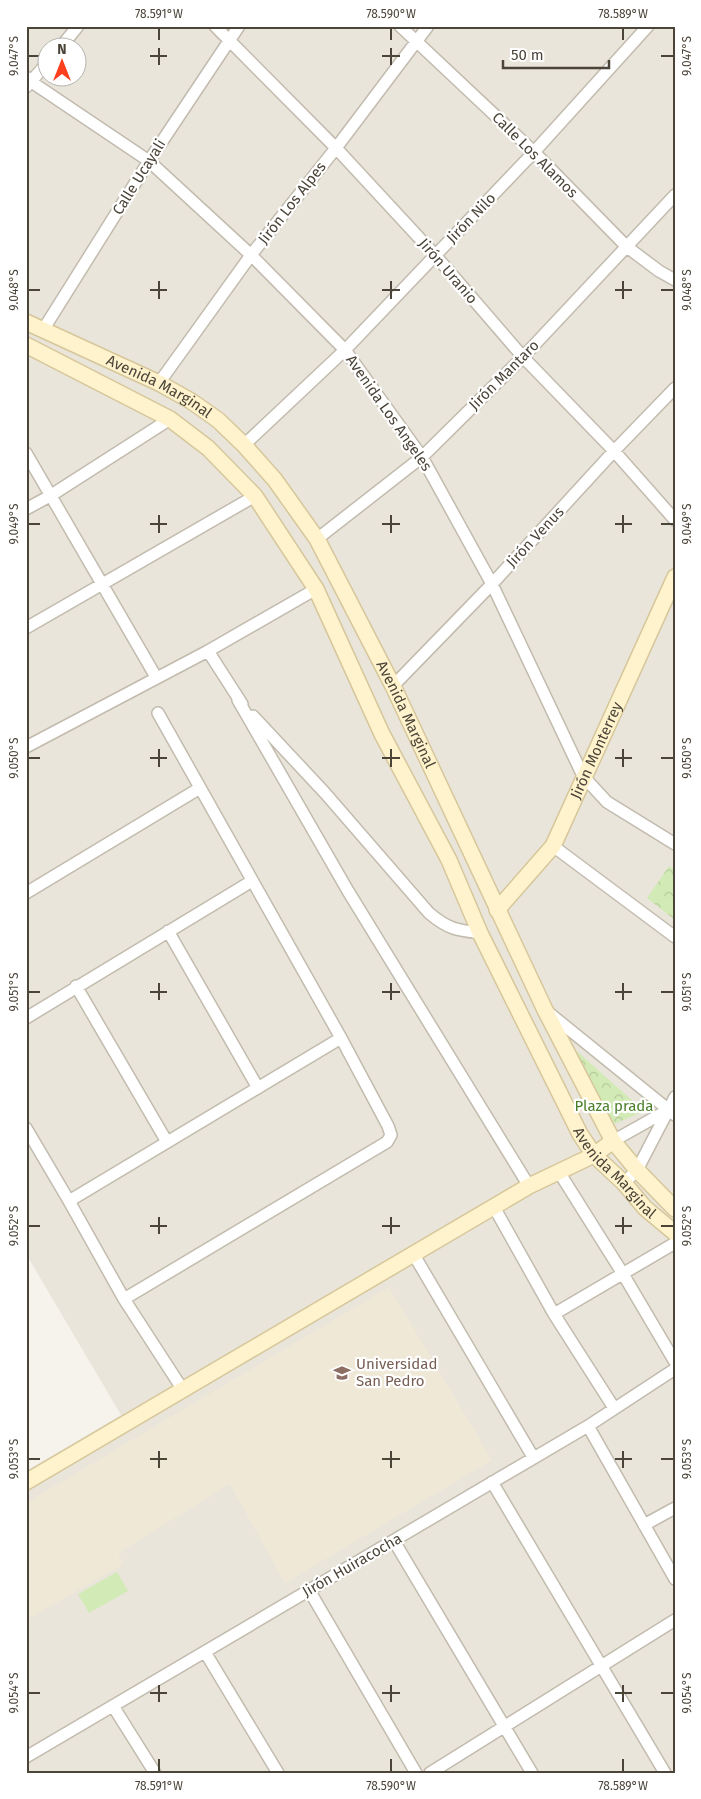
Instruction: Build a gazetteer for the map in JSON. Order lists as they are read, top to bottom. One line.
{"streets":{"main road":["Avenida Marginal","Jirón Monterrey"],"street":["Calle Los Alamos","Calle Ucayali","Jirón Los Alpes","Jirón Nilo","Jirón Uranio","Jirón Mantaro","Avenida Los Angeles","Jirón Venus","Jirón Huiracocha"]},"crossings":[["Calle Los Alamos","Jirón Los Alpes"],["Calle Los Alamos","Jirón Nilo"],["Calle Los Alamos","Jirón Mantaro"],["Calle Ucayali","Jirón Uranio"],["Calle Ucayali","Avenida Marginal"],["Calle Ucayali","Avenida Los Angeles"],["Jirón Los Alpes","Jirón Uranio"],["Jirón Los Alpes","Avenida Marginal"],["Jirón Los Alpes","Avenida Los Angeles"],["Jirón Nilo","Jirón Uranio"],["Jirón Nilo","Avenida Marginal"],["Jirón Nilo","Avenida Los Angeles"],["Jirón Uranio","Jirón Mantaro"],["Jirón Uranio","Jirón Venus"],["Jirón Mantaro","Avenida Marginal"],["Jirón Mantaro","Avenida Los Angeles"],["Avenida Marginal","Jirón Venus"],["Avenida Marginal","Jirón Monterrey"],["Avenida Los Angeles","Jirón Venus"],["Avenida Los Angeles","Jirón Monterrey"]],"parks":["Plaza prada"],"places":{"school or university":["Universidad San Pedro"]},"scale_bar":"50 m","north":"top","coordinates":["78.591°W","78.590°W","78.589°W","9.047°S","9.048°S","9.049°S","9.050°S","9.051°S","9.052°S","9.053°S","9.054°S"]}
